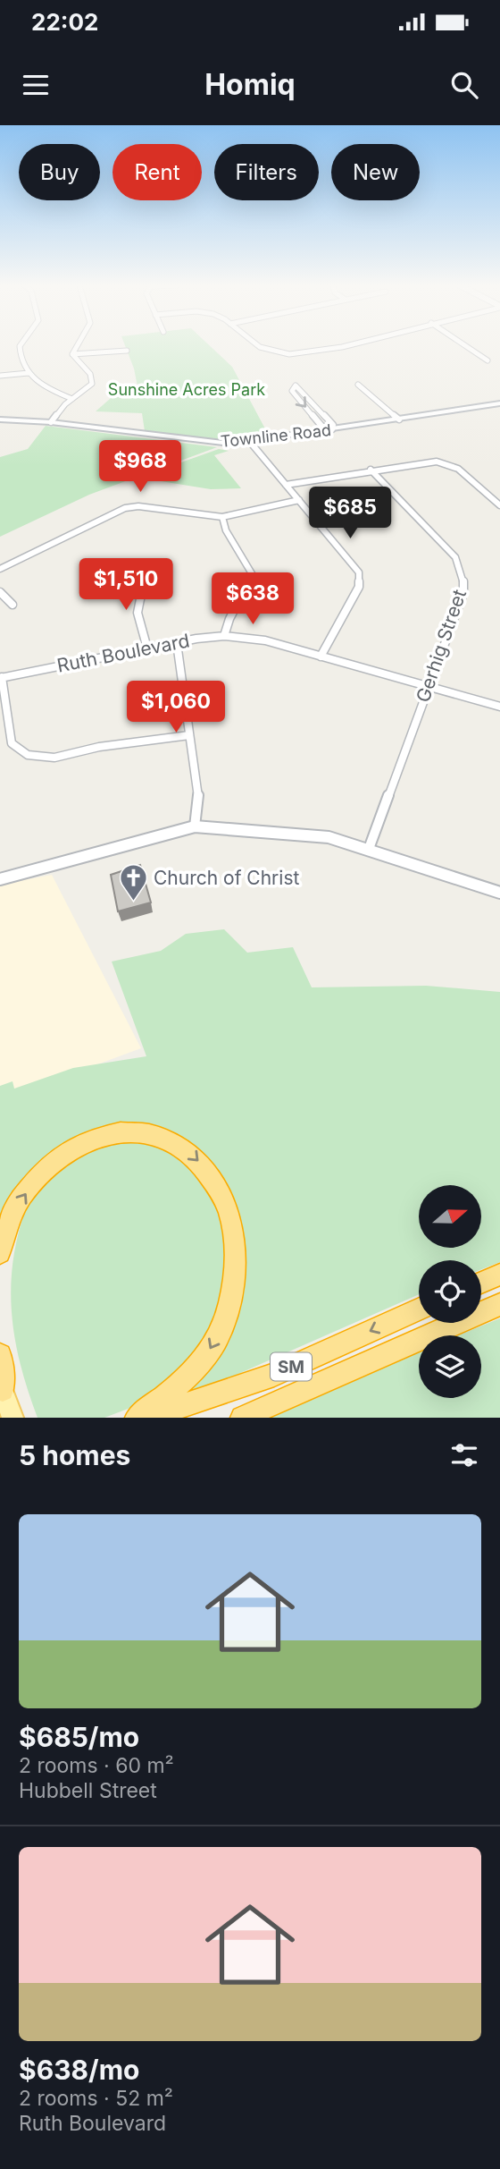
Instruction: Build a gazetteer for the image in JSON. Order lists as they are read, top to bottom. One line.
{"streets":{"highway":["SM"],"main road":["Townline Road"],"street":["Gerhig Street","Ruth Boulevard"]},"crossings":[["Gerhig Street","Ruth Boulevard"]],"parks":["Sunshine Acres Park"],"places":{"church":["Church of Christ"]},"north":"right","page":{"status":"22:02","header":"Homiq","chip":["Buy","Rent","Filters","New"],"price":["$968","$685","$1,510","$638","$1,060"],"heading":"5 homes","list":[{"name":"$685/mo","note":"2 rooms · 60 m² · Hubbell Street"},{"name":"$638/mo","note":"2 rooms · 52 m² · Ruth Boulevard"}]}}
